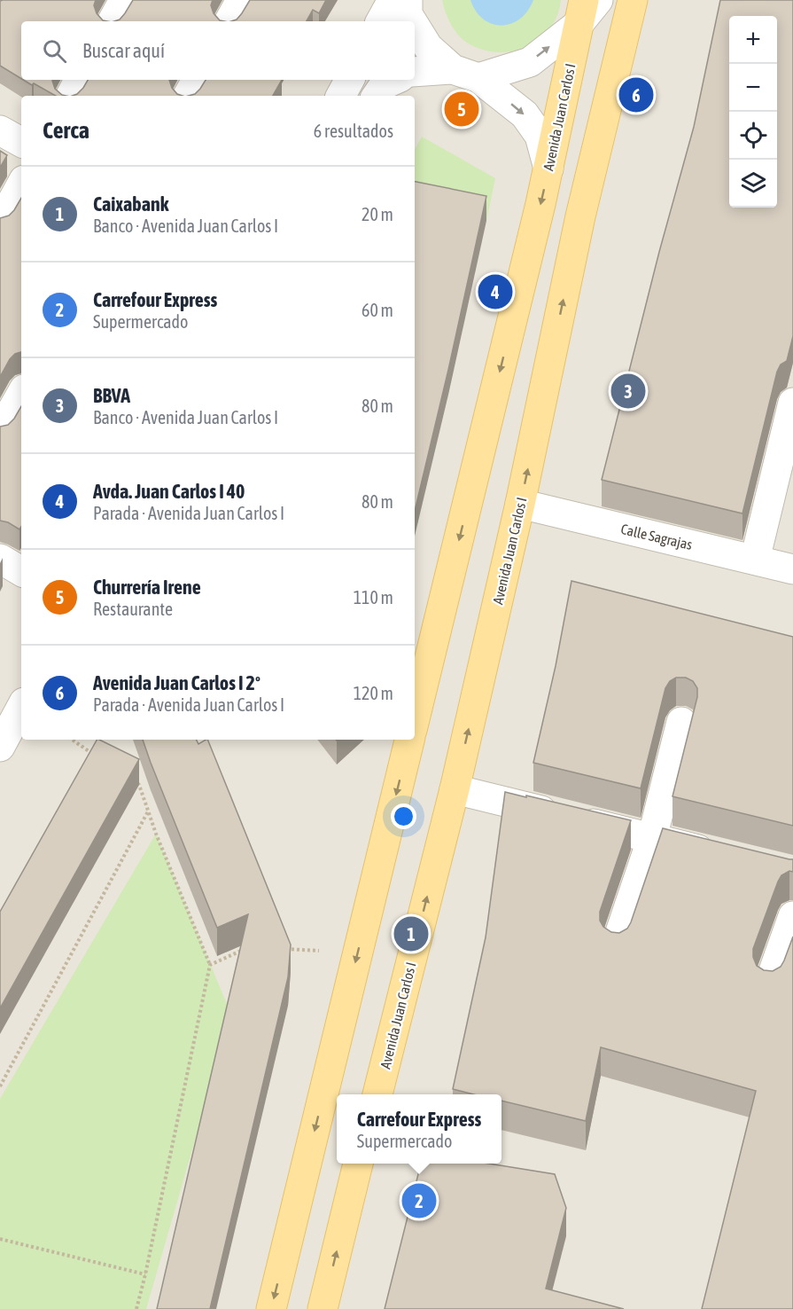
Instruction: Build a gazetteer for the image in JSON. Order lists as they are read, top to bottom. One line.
{"streets":{"main road":["Avenida Juan Carlos I"],"street":["Calle Sagrajas"]},"crossings":[["Avenida Juan Carlos I","Calle Sagrajas"]],"page":{"map_buttons":["+","−"],"search":"Buscar aquí","pins":["6","5","4","3","1","2"],"heading":["Cerca","6 resultados"],"list":[{"mark":"1","name":"Caixabank","note":"Banco · Avenida Juan Carlos I","value":"20 m"},{"mark":"2","name":"Carrefour Express","note":"Supermercado","value":"60 m"},{"mark":"3","name":"BBVA","note":"Banco · Avenida Juan Carlos I","value":"80 m"},{"mark":"4","name":"Avda. Juan Carlos I 40","note":"Parada · Avenida Juan Carlos I","value":"80 m"},{"mark":"5","name":"Churrería Irene","note":"Restaurante","value":"110 m"},{"mark":"6","name":"Avenida Juan Carlos I 2º","note":"Parada · Avenida Juan Carlos I","value":"120 m"}],"popup":["Carrefour Express","Supermercado"]}}
